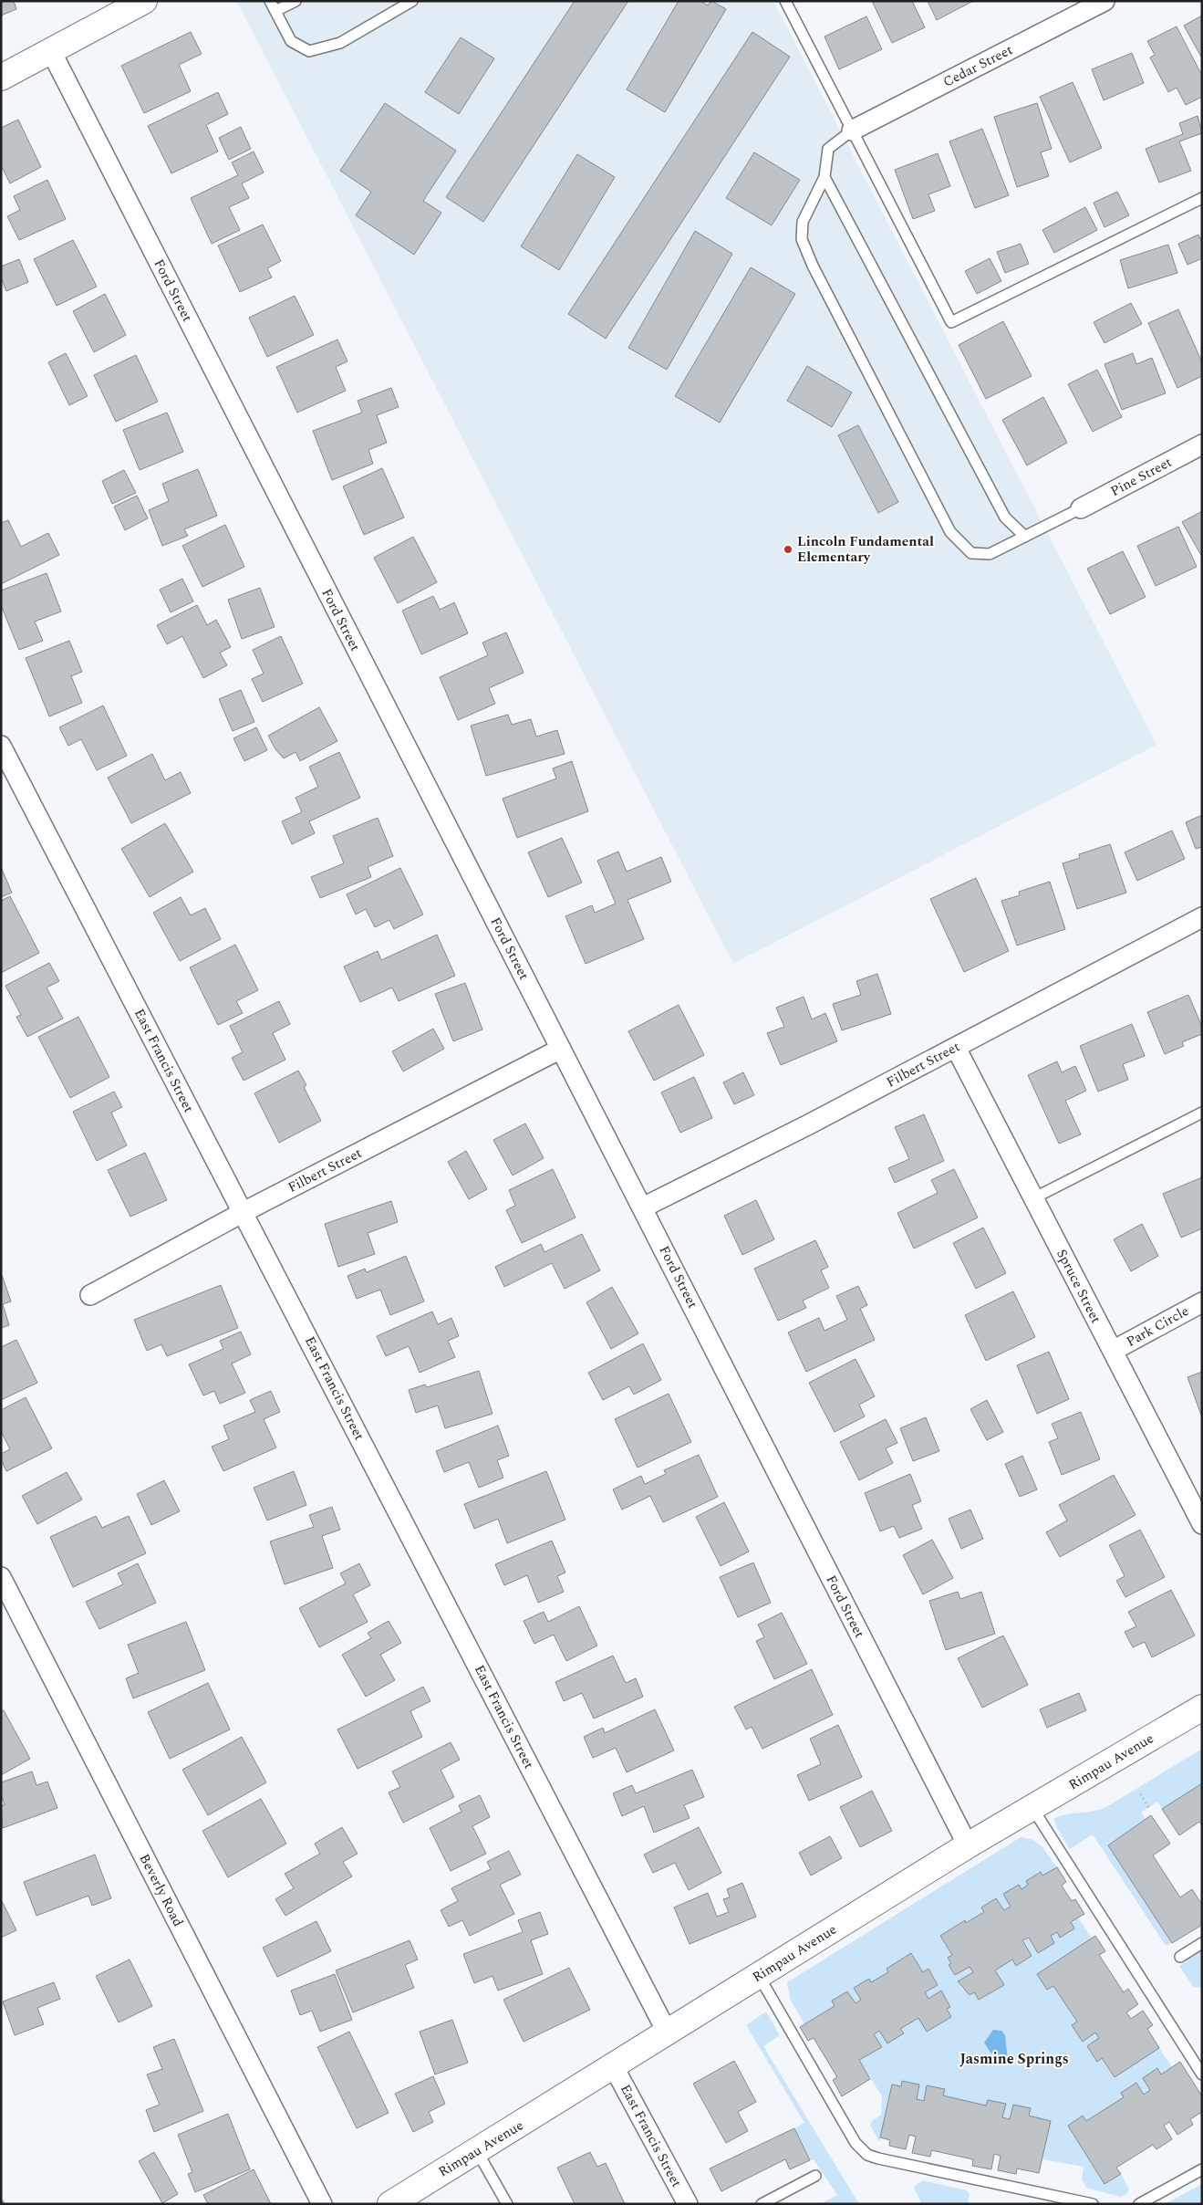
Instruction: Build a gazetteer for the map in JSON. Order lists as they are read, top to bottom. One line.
{"streets":{"main road":["Rimpau Avenue"],"street":["Cedar Street","Ford Street","Pine Street","East Francis Street","Filbert Street","Spruce Street","Park Circle","Beverly Road"]},"crossings":[["Ford Street","Filbert Street"],["Ford Street","Rimpau Avenue"],["East Francis Street","Filbert Street"],["East Francis Street","Rimpau Avenue"],["Filbert Street","Spruce Street"],["Spruce Street","Park Circle"]],"districts":["Jasmine Springs"],"places":["Lincoln Fundamental Elementary"]}
